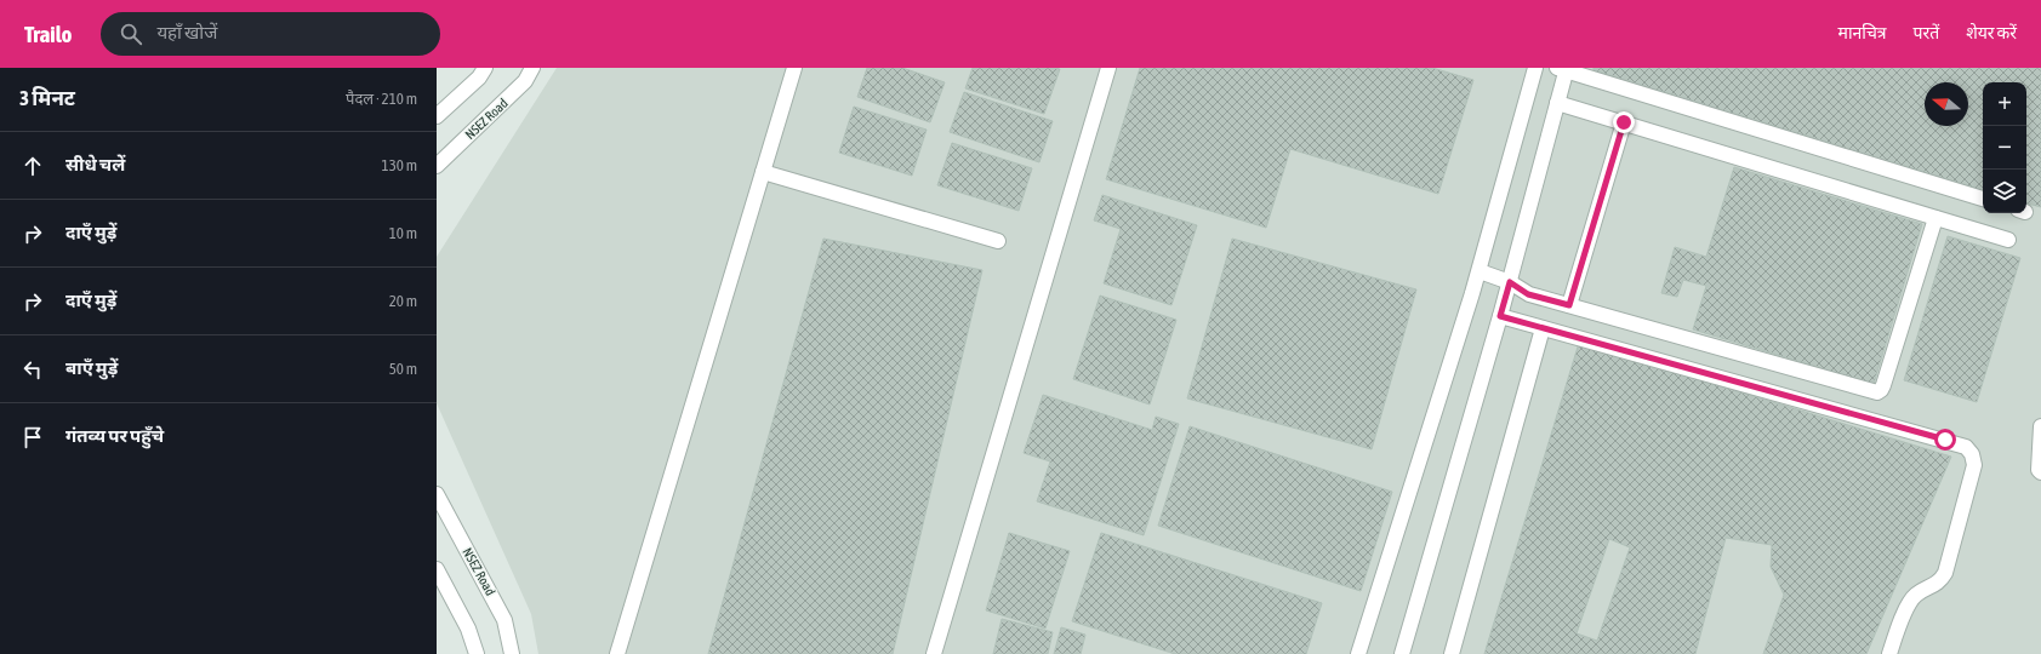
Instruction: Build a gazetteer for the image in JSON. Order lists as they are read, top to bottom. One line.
{"streets":{"street":["NSEZ Road"]},"north":"left","page":{"header":"Trailo","search":"यहाँ खोजें","nav":["मानचित्र","परतें","शेयर करें"],"heading":["3 मिनट","पैदल · 210 m"],"map_buttons":["+","−"],"list":[["सीधे चलें","130 m"],["दाएँ मुड़ें","10 m"],["दाएँ मुड़ें","20 m"],["बाएँ मुड़ें","50 m"],"गंतव्य पर पहुँचे"]}}
